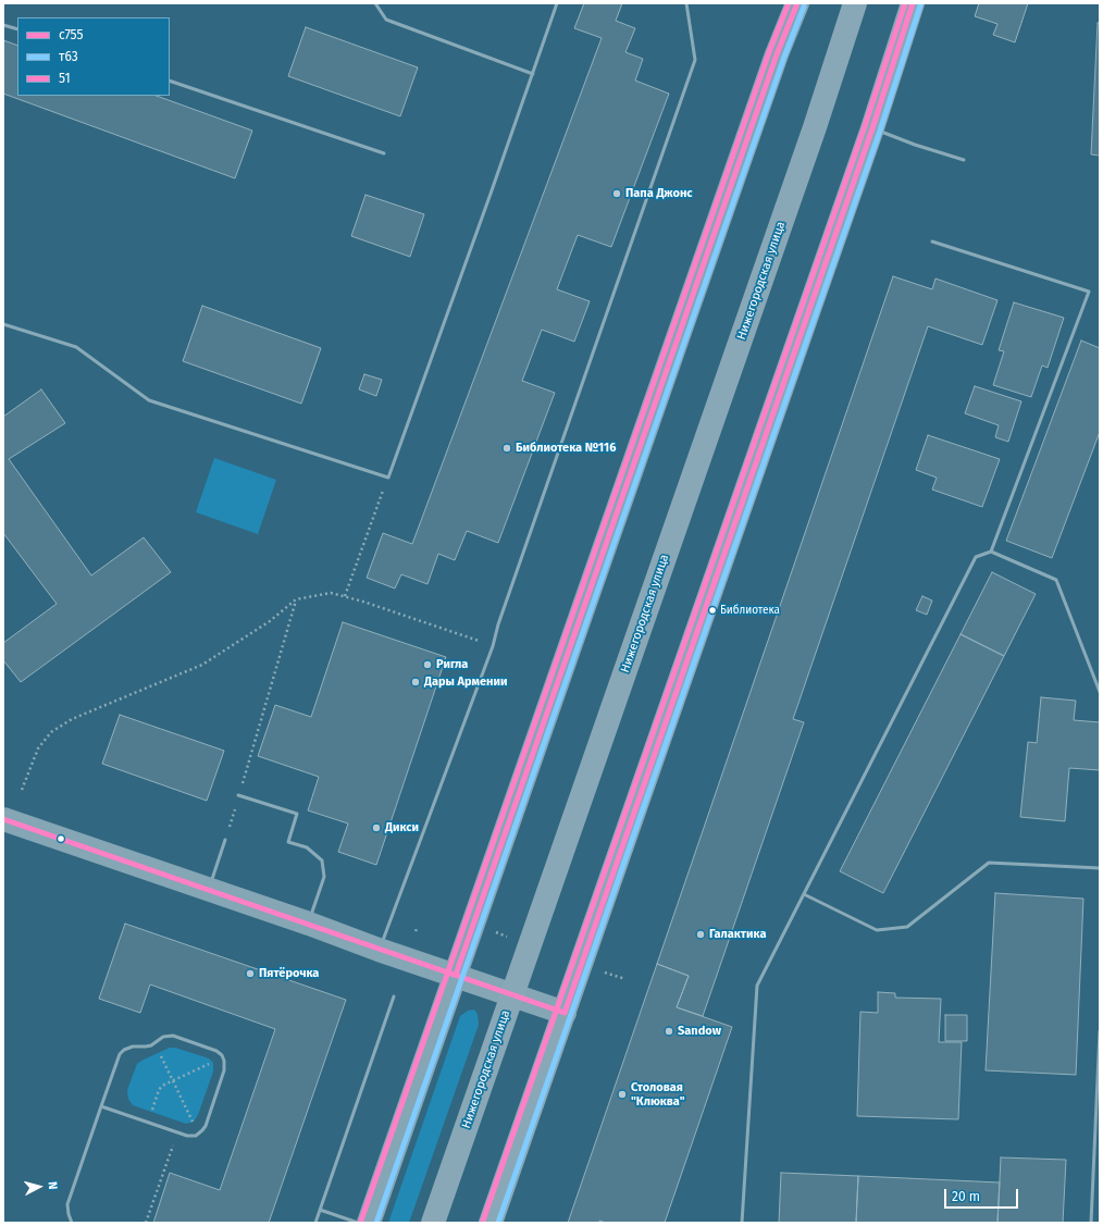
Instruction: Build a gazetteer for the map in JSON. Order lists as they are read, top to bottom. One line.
{"streets":{"main road":["Нижегородская улица"]},"places":["Папа Джонс","Библиотека №116","Библиотека","Ригла","Дары Армении","Дикси","Галактика","Пятёрочка","Sandow","Столовая \"Клюква\""],"lines":["transit line с755","transit line 51","transit line т63"],"legend":["с755","т63","51"],"scale_bar":"20 m","north":"right"}
